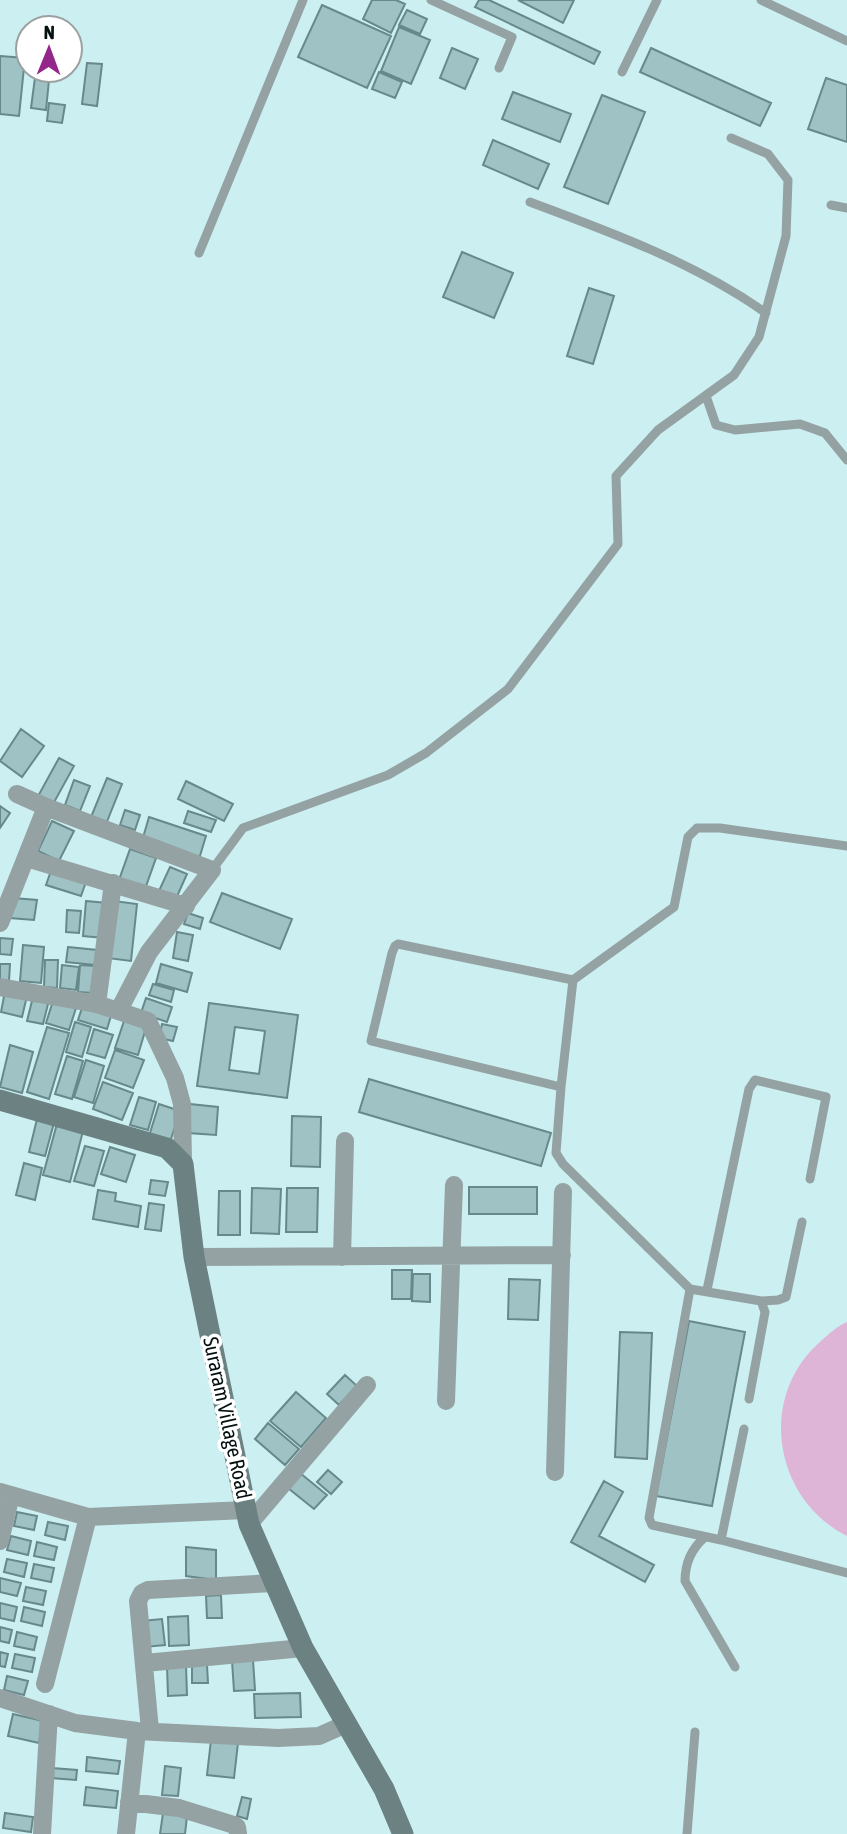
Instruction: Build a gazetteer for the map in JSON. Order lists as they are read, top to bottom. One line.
{"streets":{"main road":["Suraram Village Road"]},"north":"top"}
